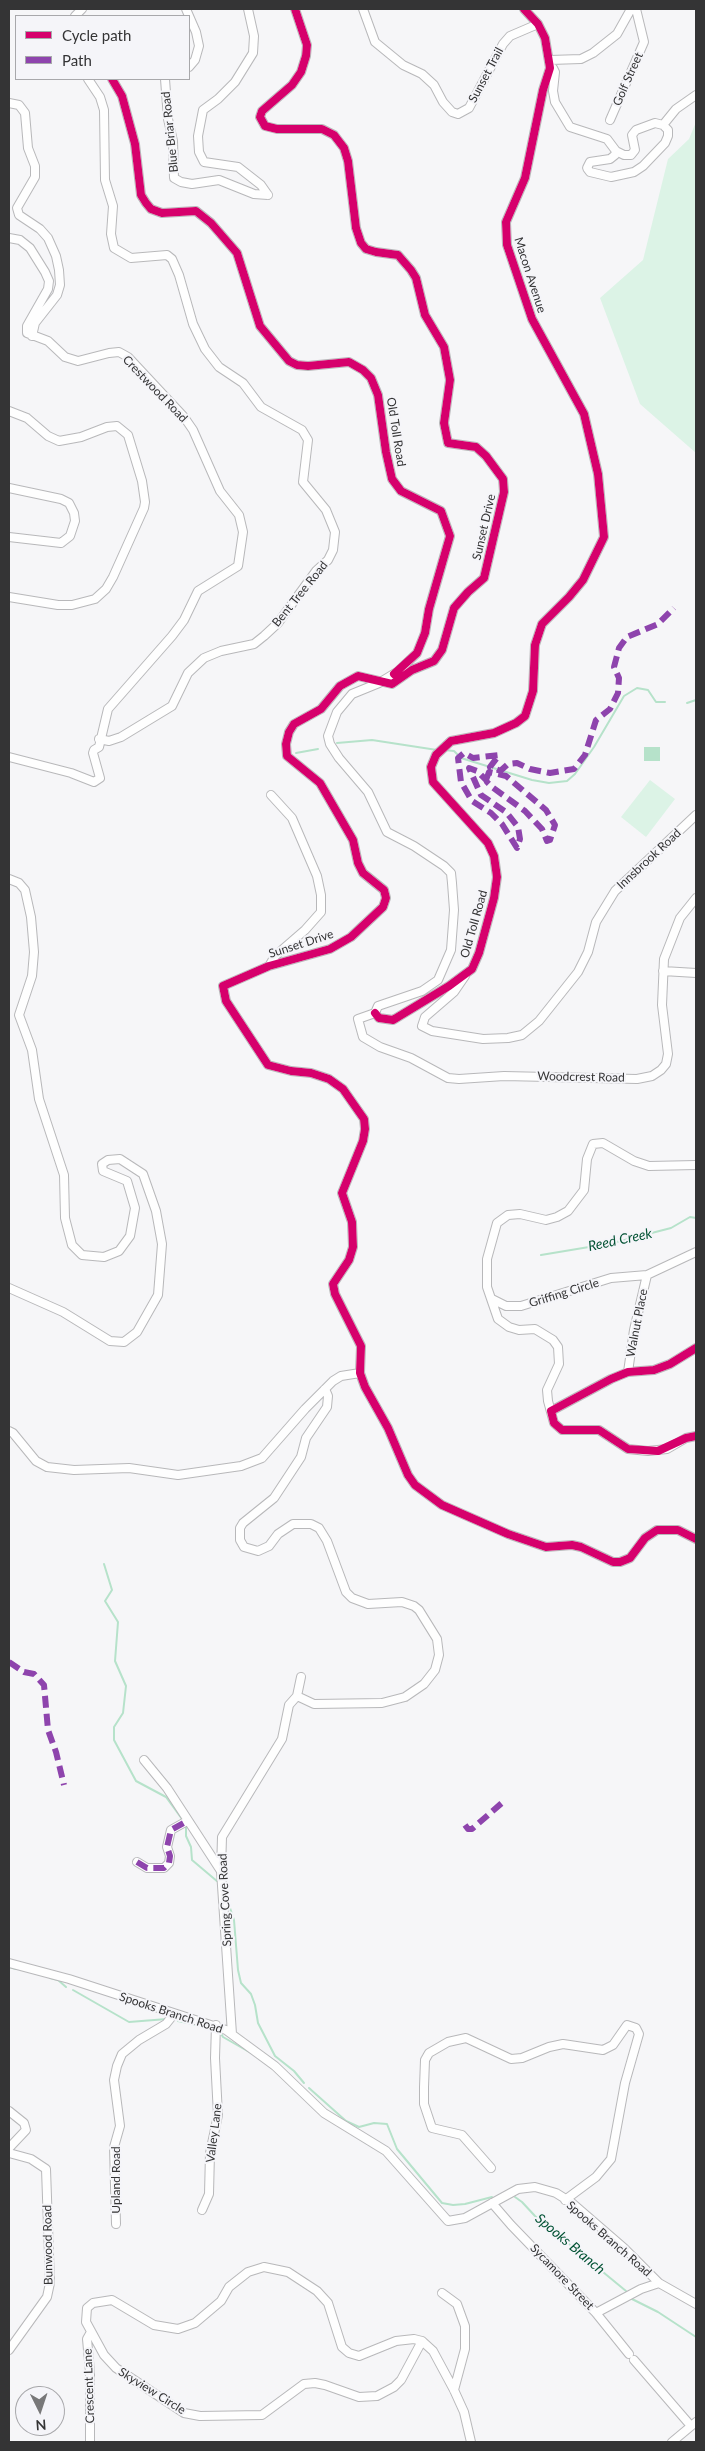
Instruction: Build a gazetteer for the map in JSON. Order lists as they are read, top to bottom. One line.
{"streets":{"street":["Sunset Trail","Golf Street","Blue Briar Road","Macon Avenue","Crestwood Road","Old Toll Road","Sunset Drive","Bent Tree Road","Innsbrook Road","Woodcrest Road","Griffing Circle","Walnut Place","Spring Cove Road","Spooks Branch Road","Valley Lane","Upland Road","Bunwood Road","Sycamore Street","Crescent Lane","Skyview Circle"]},"crossings":[["Macon Avenue","Old Toll Road"],["Crestwood Road","Bent Tree Road"],["Old Toll Road","Sunset Drive"],["Old Toll Road","Innsbrook Road"],["Old Toll Road","Woodcrest Road"],["Griffing Circle","Walnut Place"],["Spring Cove Road","Spooks Branch Road"],["Spooks Branch Road","Valley Lane"],["Spooks Branch Road","Upland Road"],["Spooks Branch Road","Sycamore Street"],["Crescent Lane","Skyview Circle"]],"water":["Reed Creek","Spooks Branch"],"legend":["Cycle path","Path"],"north":"bottom"}
